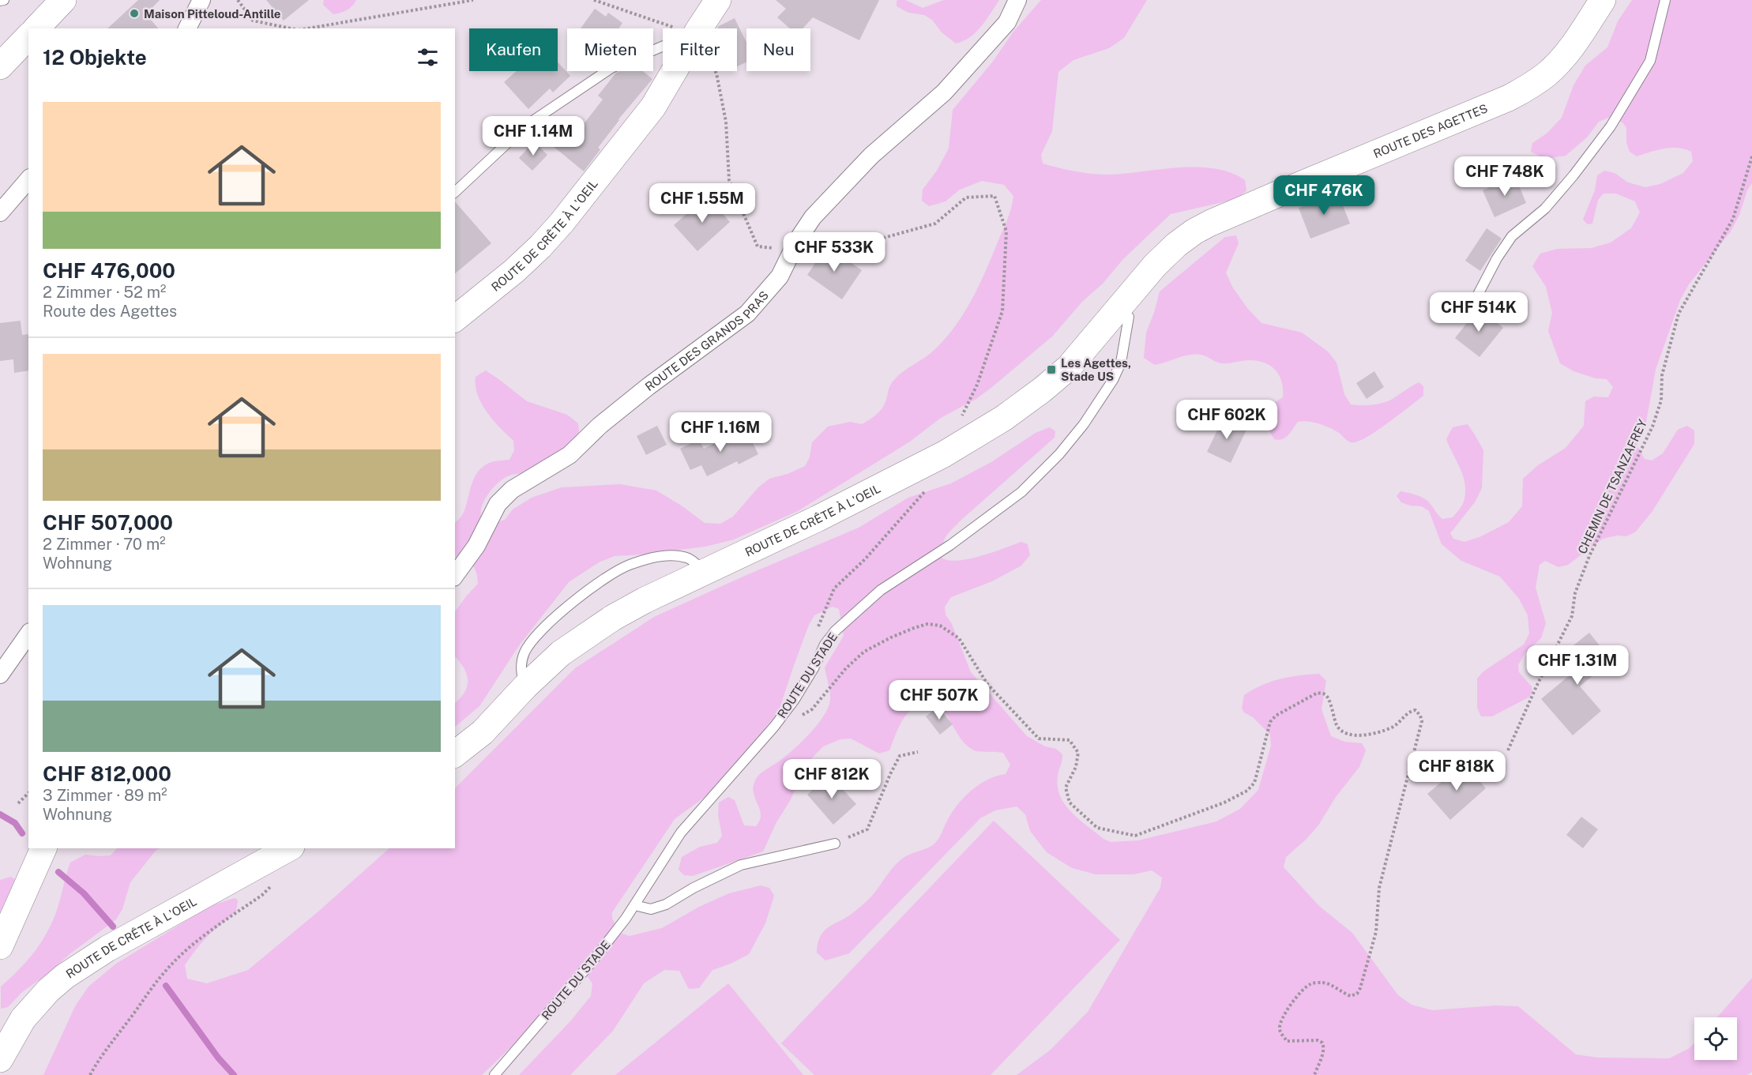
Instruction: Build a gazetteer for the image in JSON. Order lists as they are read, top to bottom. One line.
{"streets":{"street":["ROUTE DES AGETTES","ROUTE DE CRÊTE À L'OEIL","ROUTE DES GRANDS PRAS"],"lane":["ROUTE DU STADE"],"path":["CHEMIN DE TSANZAFREY"]},"crossings":[["ROUTE DES AGETTES","ROUTE DE CRÊTE À L'OEIL"],["ROUTE DE CRÊTE À L'OEIL","ROUTE DU STADE"]],"places":{"other":["Maison Pitteloud-Antille"],"transit":["Les Agettes, Stade US"]},"page":{"chip":["Kaufen","Mieten","Filter","Neu"],"heading":"12 Objekte","list":[{"name":"CHF 476,000","note":"2 Zimmer · 52 m² · Route des Agettes"},{"name":"CHF 507,000","note":"2 Zimmer · 70 m² · Wohnung"},{"name":"CHF 812,000","note":"3 Zimmer · 89 m² · Wohnung"}],"price":["CHF 1.14M","CHF 748K","CHF 476K","CHF 1.55M","CHF 533K","CHF 514K","CHF 602K","CHF 1.16M","CHF 1.31M","CHF 507K","CHF 818K","CHF 812K"]}}
